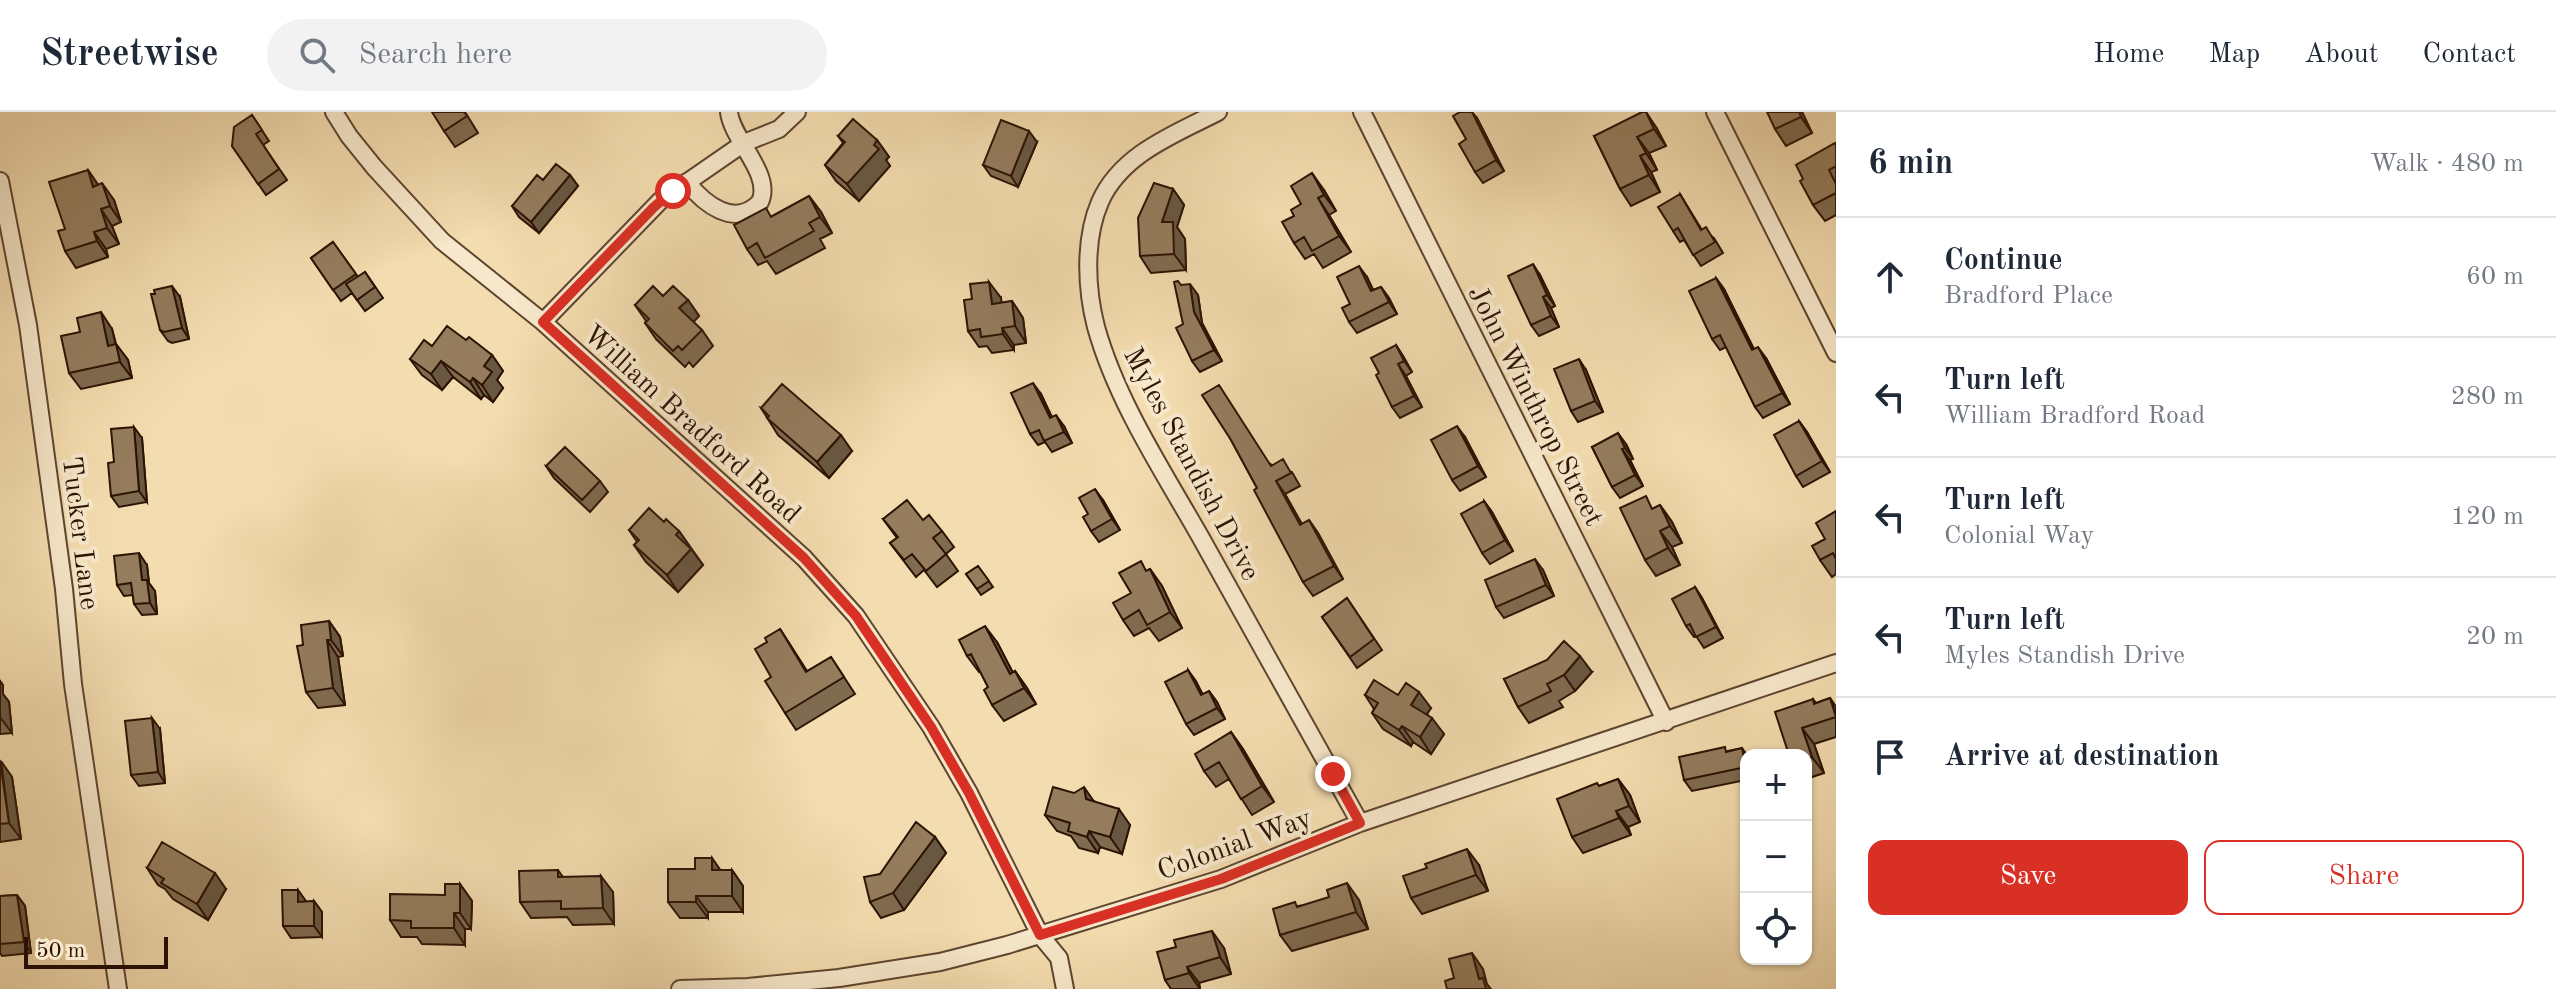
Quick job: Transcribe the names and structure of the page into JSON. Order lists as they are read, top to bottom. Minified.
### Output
{"streets":{"street":["John Winthrop Street","William Bradford Road","Myles Standish Drive","Tucker Lane","Colonial Way"]},"crossings":[["John Winthrop Street","Colonial Way"],["William Bradford Road","Colonial Way"],["Myles Standish Drive","Colonial Way"]],"scale_bar":"50 m","page":{"header":"Streetwise","search":"Search here","nav":["Home","Map","About","Contact"],"heading":["6 min","Walk · 480 m"],"list":[["Continue","Bradford Place","60 m"],["Turn left","William Bradford Road","280 m"],["Turn left","Colonial Way","120 m"],["Turn left","Myles Standish Drive","20 m"],"Arrive at destination"],"map_buttons":["+","−"],"buttons":["Save","Share"],"scale":"50 m"}}
